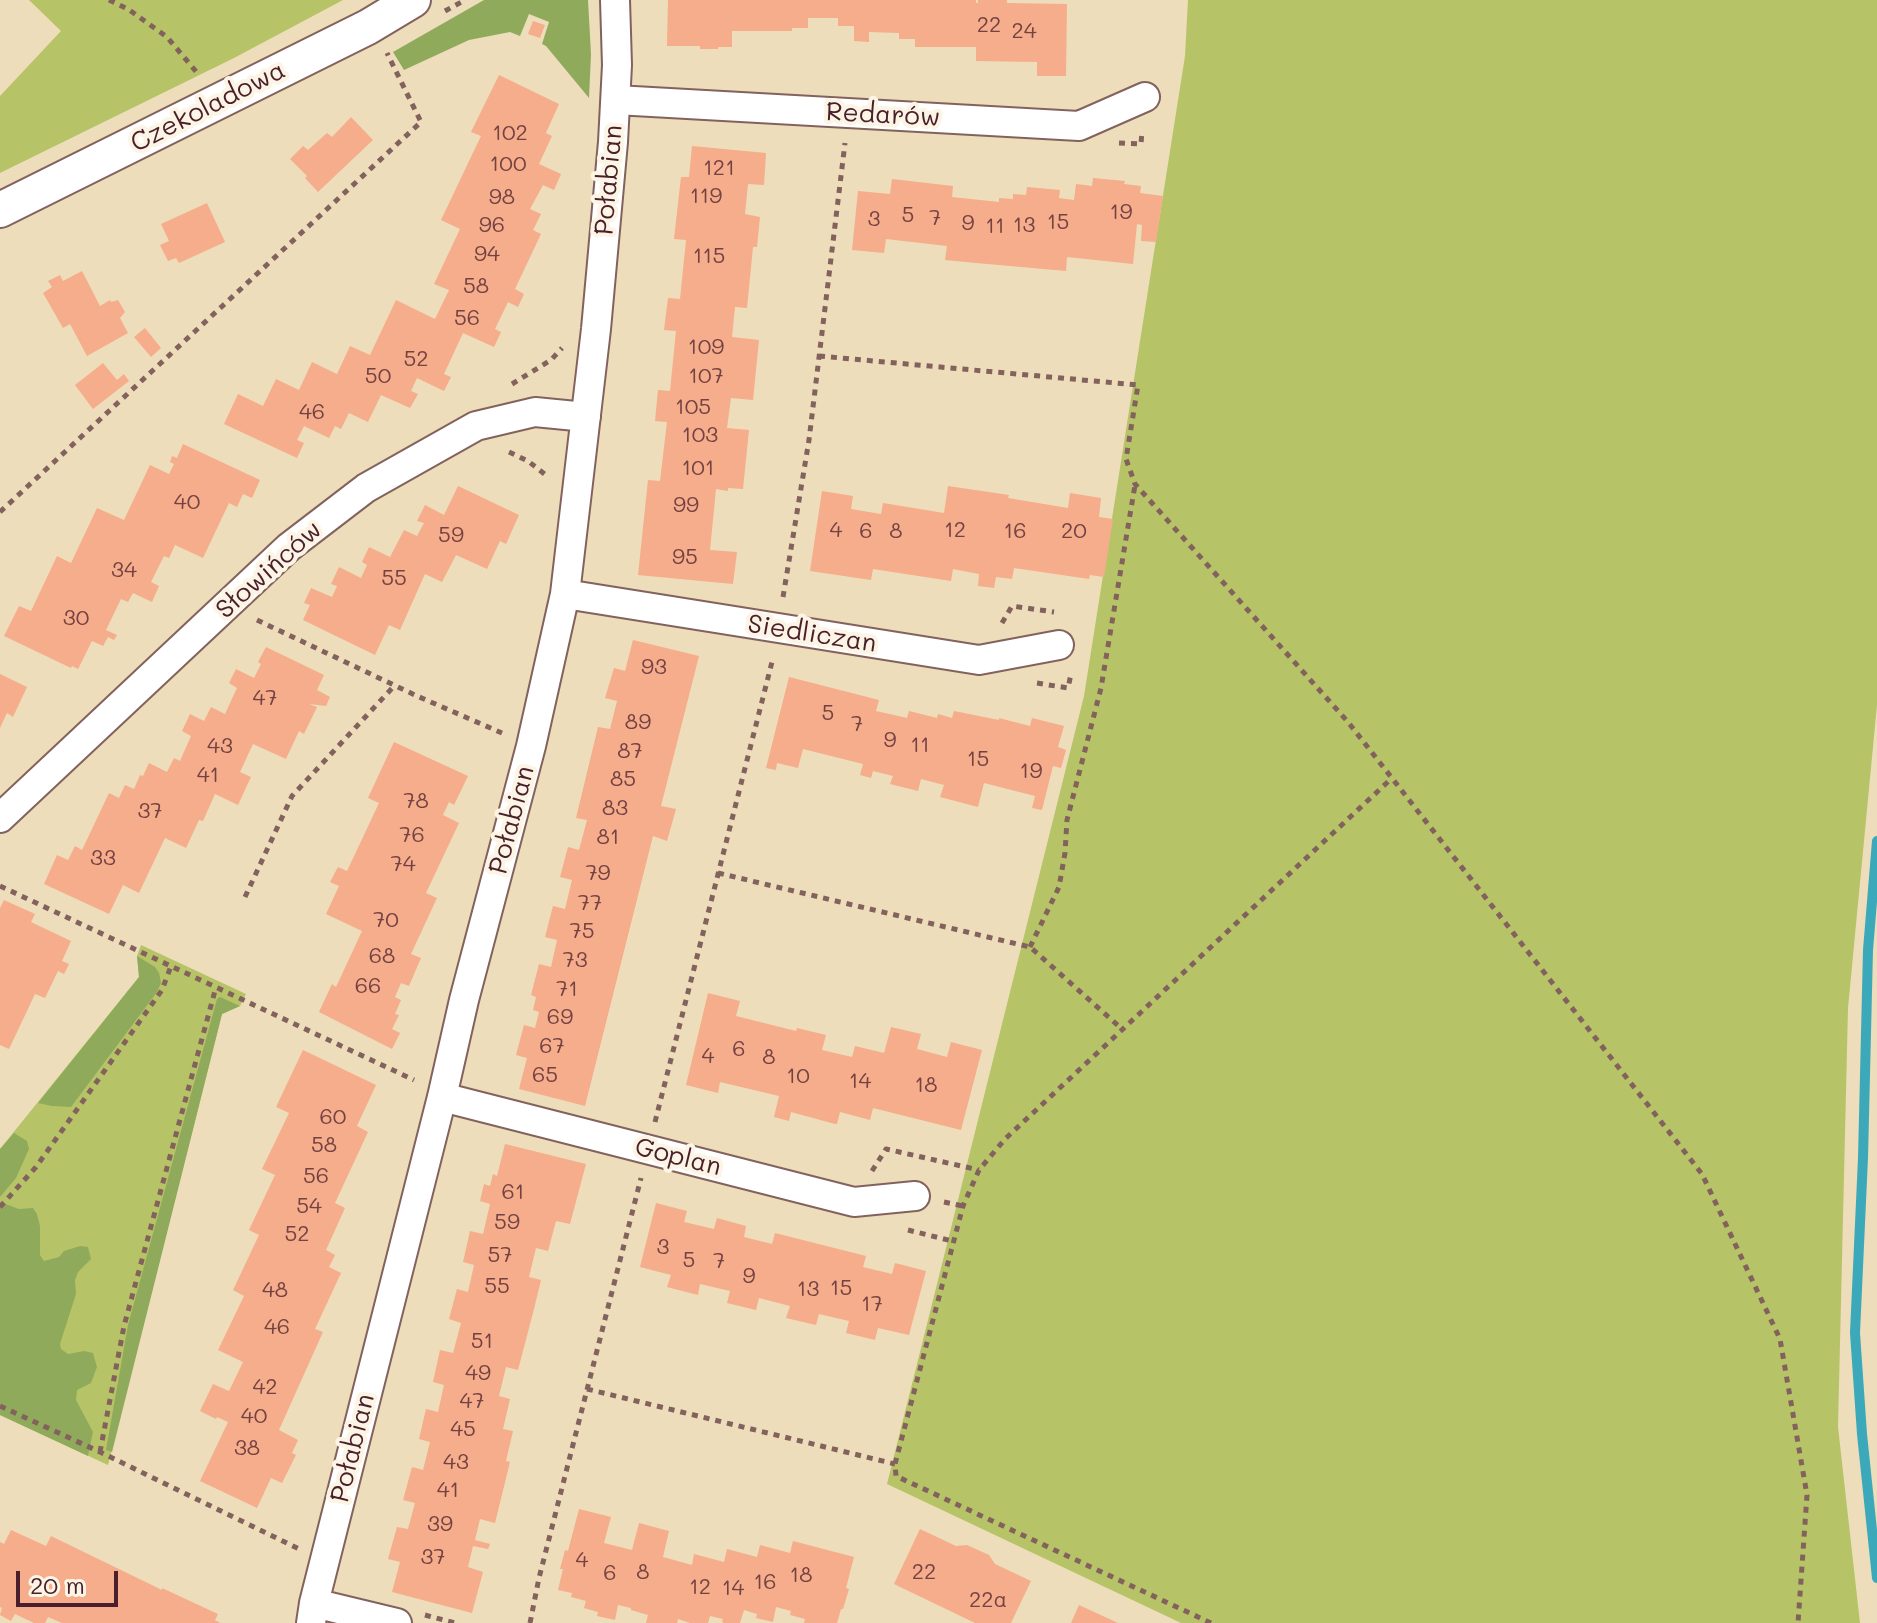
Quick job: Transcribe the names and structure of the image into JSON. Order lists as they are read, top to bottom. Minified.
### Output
{"streets":{"street":["Czekoladowa","Redarów","Połabian","Słowińców","Siedliczan","Goplan"]},"crossings":[["Redarów","Połabian"],["Połabian","Słowińców"],["Połabian","Siedliczan"],["Połabian","Goplan"]],"house_numbers":["22","24","102","100","121","119","98","19","5","7","3","15","9","96","13","11","94","115","58","56","109","52","50","107","105","46","103","101","40","99","4","12","6","8","16","20","59","95","34","55","30","93","47","5","89","7","9","11","43","87","15","19","41","85","78","83","37","76","81","33","74","79","77","70","75","68","73","66","71","69","67","6","4","8","65","10","14","18","60","58","56","61","54","59","52","3","57","5","7","9","55","15","13","48","17","46","51","49","42","47","40","45","38","43","41","39","37","4","8","22","6","18","16","12","14","22a"],"scale_bar":"20 m"}
